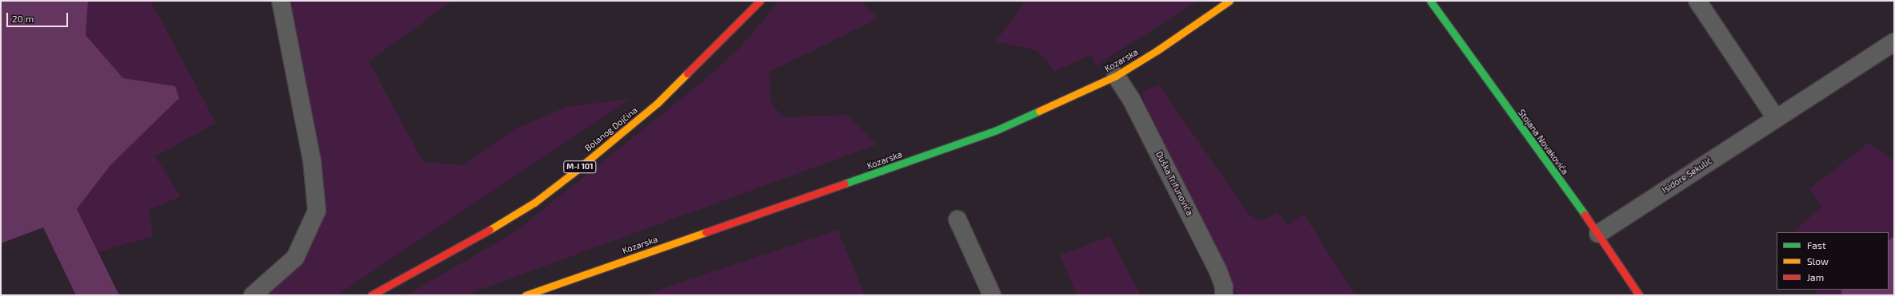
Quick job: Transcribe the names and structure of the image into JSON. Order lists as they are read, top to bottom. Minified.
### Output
{"streets":{"main road":["Kozarska","Bolanog Dojčina","Stojana Novakovića","M-I 101"],"street":["Isidore Sekulić","Duška Trifunovića"]},"crossings":[["Kozarska","Duška Trifunovića"],["Stojana Novakovića","Isidore Sekulić"]],"legend":["Fast","Slow","Jam"],"scale_bar":"20 m"}
